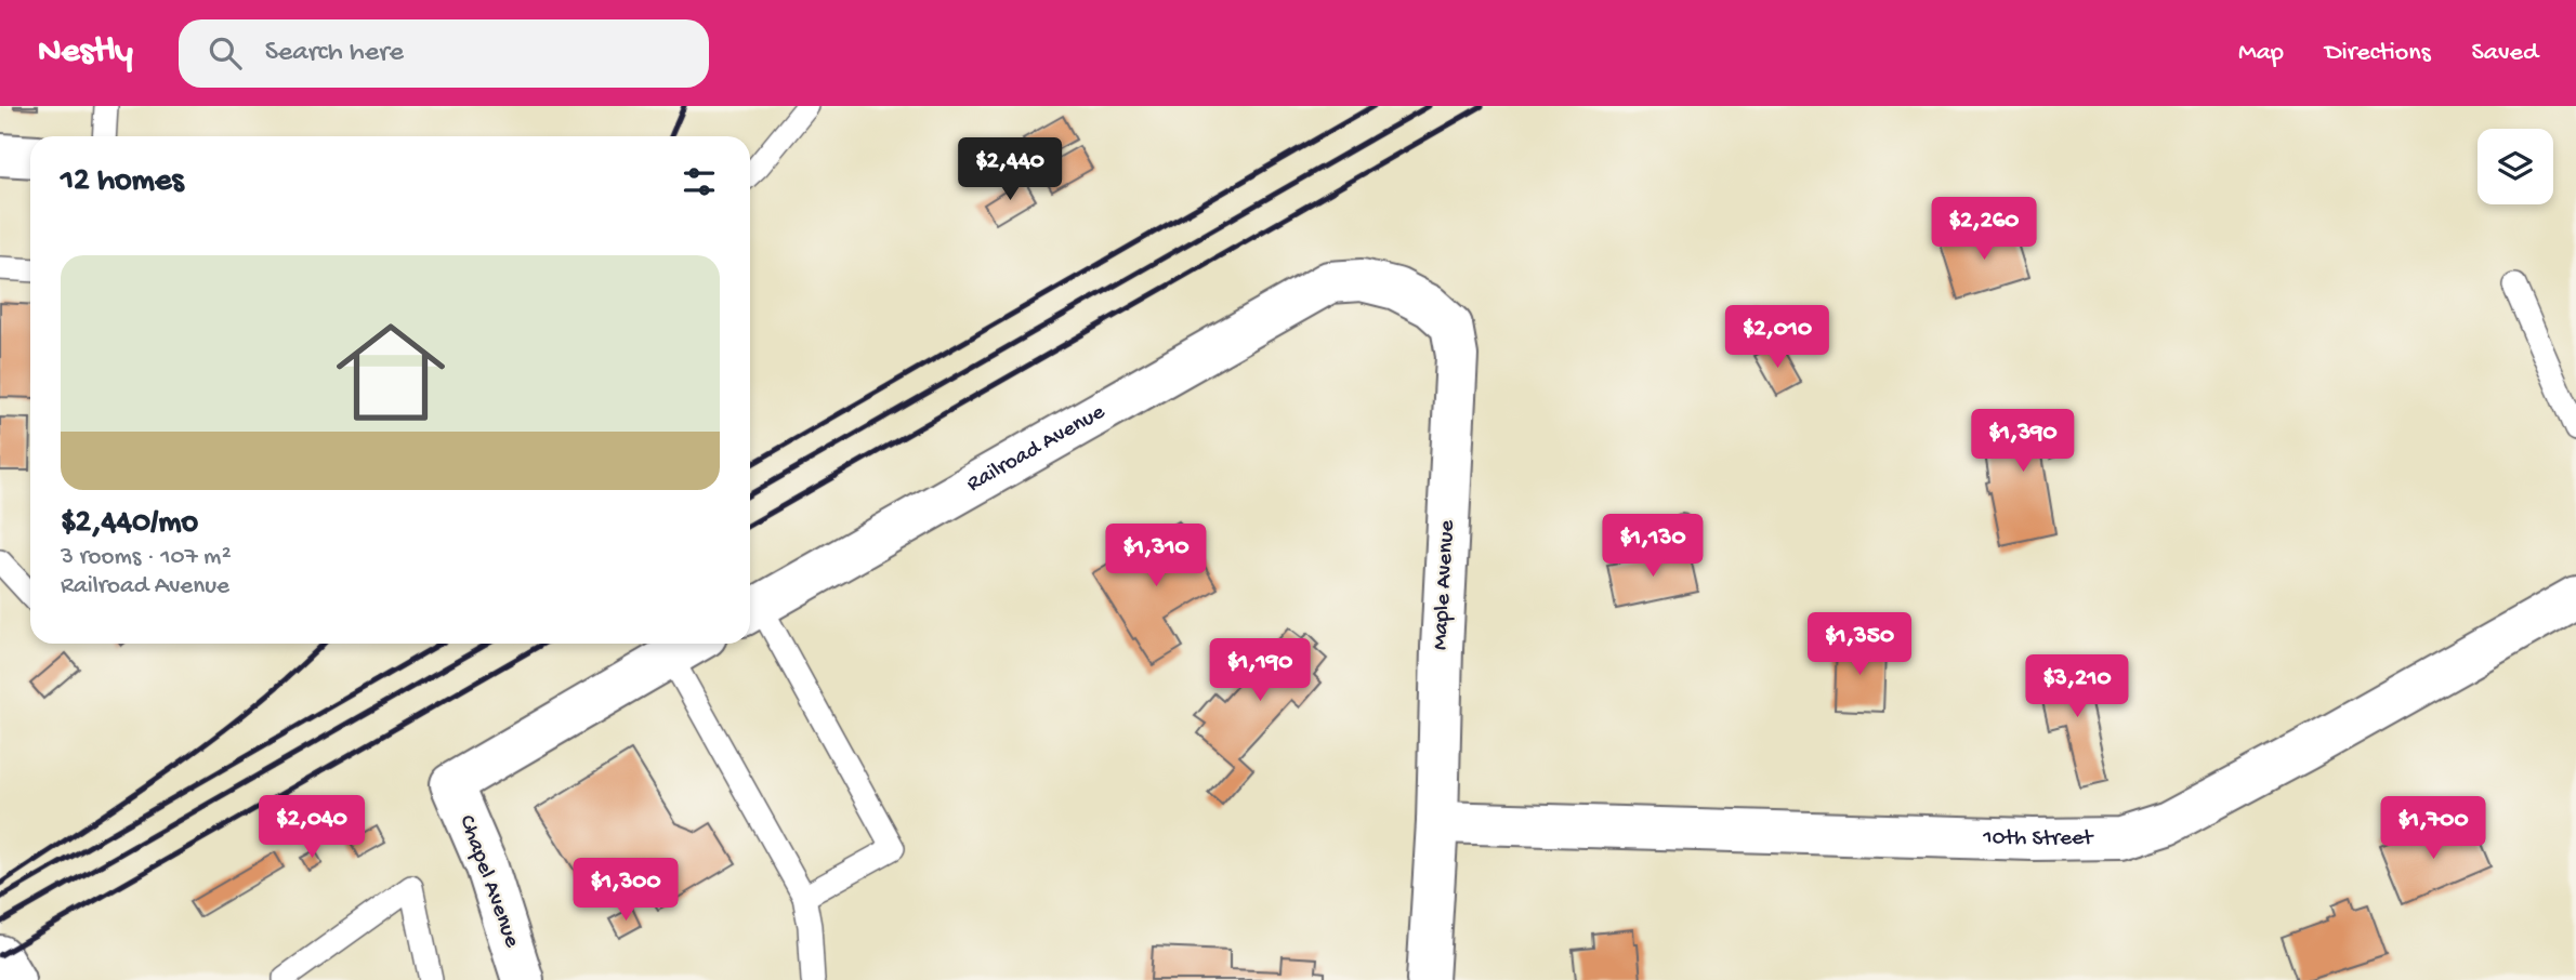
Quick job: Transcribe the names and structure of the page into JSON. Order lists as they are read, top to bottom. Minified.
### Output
{"streets":{"street":["Railroad Avenue","Maple Avenue","10th Street","Chapel Avenue"]},"crossings":[["Railroad Avenue","Maple Avenue"],["Maple Avenue","10th Street"]],"page":{"header":"Nestly","search":"Search here","nav":["Map","Directions","Saved"],"heading":"12 homes","price":["$2,440","$2,260","$2,010","$1,390","$1,130","$1,310","$1,350","$1,190","$3,210","$2,040","$1,700","$1,300"],"list":[{"name":"$2,440/mo","note":"3 rooms · 107 m² · Railroad Avenue"}]}}
